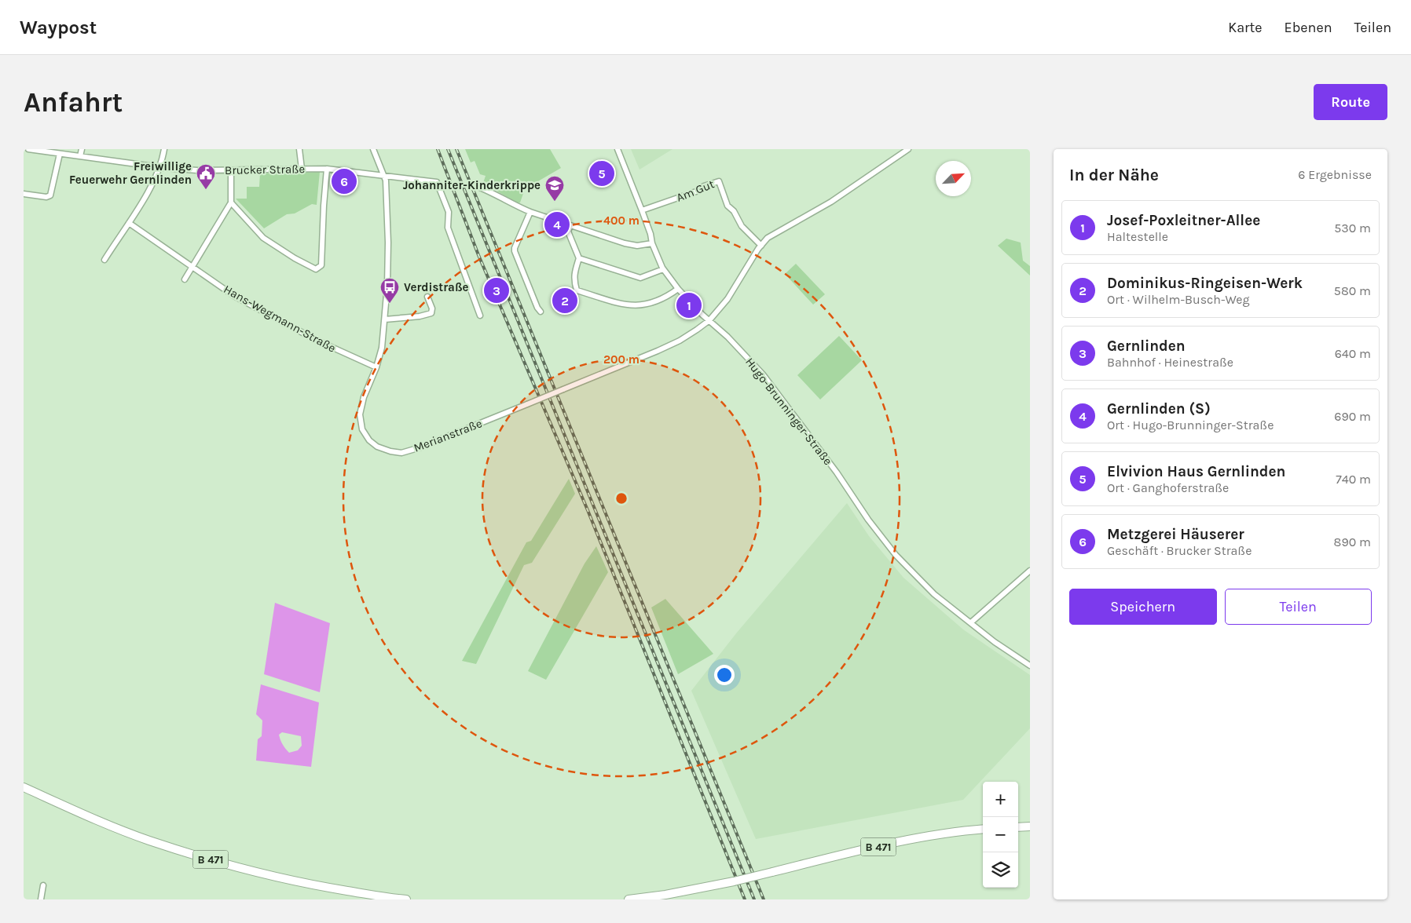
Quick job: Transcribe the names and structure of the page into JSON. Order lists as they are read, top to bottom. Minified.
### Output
{"streets":{"highway":["B 471"],"street":["Brucker Straße","Am Gut","Hans-Wegmann-Straße","Hugo-Brunninger-Straße","Merianstraße"]},"crossings":[["Brucker Straße","Merianstraße"],["Am Gut","Hugo-Brunninger-Straße"],["Am Gut","Merianstraße"],["Hans-Wegmann-Straße","Merianstraße"],["Hugo-Brunninger-Straße","Merianstraße"]],"places":{"public building":["Freiwillige Feuerwehr Gernlinden"],"school or university":["Johanniter-Kinderkrippe"],"bus stop":["Verdistraße"]},"north":"top right","page":{"header":"Waypost","nav":["Karte","Ebenen","Teilen"],"buttons":["Route",["Speichern","Teilen"]],"title":"Anfahrt","heading":["In der Nähe","6 Ergebnisse"],"pins":["5","6","4","3","2","1"],"list":[{"mark":"1","name":"Josef-Poxleitner-Allee","note":"Haltestelle","value":"530 m"},{"mark":"2","name":"Dominikus-Ringeisen-Werk","note":"Ort · Wilhelm-Busch-Weg","value":"580 m"},{"mark":"3","name":"Gernlinden","note":"Bahnhof · Heinestraße","value":"640 m"},{"mark":"4","name":"Gernlinden (S)","note":"Ort · Hugo-Brunninger-Straße","value":"690 m"},{"mark":"5","name":"Elvivion Haus Gernlinden","note":"Ort · Ganghoferstraße","value":"740 m"},{"mark":"6","name":"Metzgerei Häuserer","note":"Geschäft · Brucker Straße","value":"890 m"}],"map_buttons":["+","−"]},"rings":["400 m","200 m"]}
